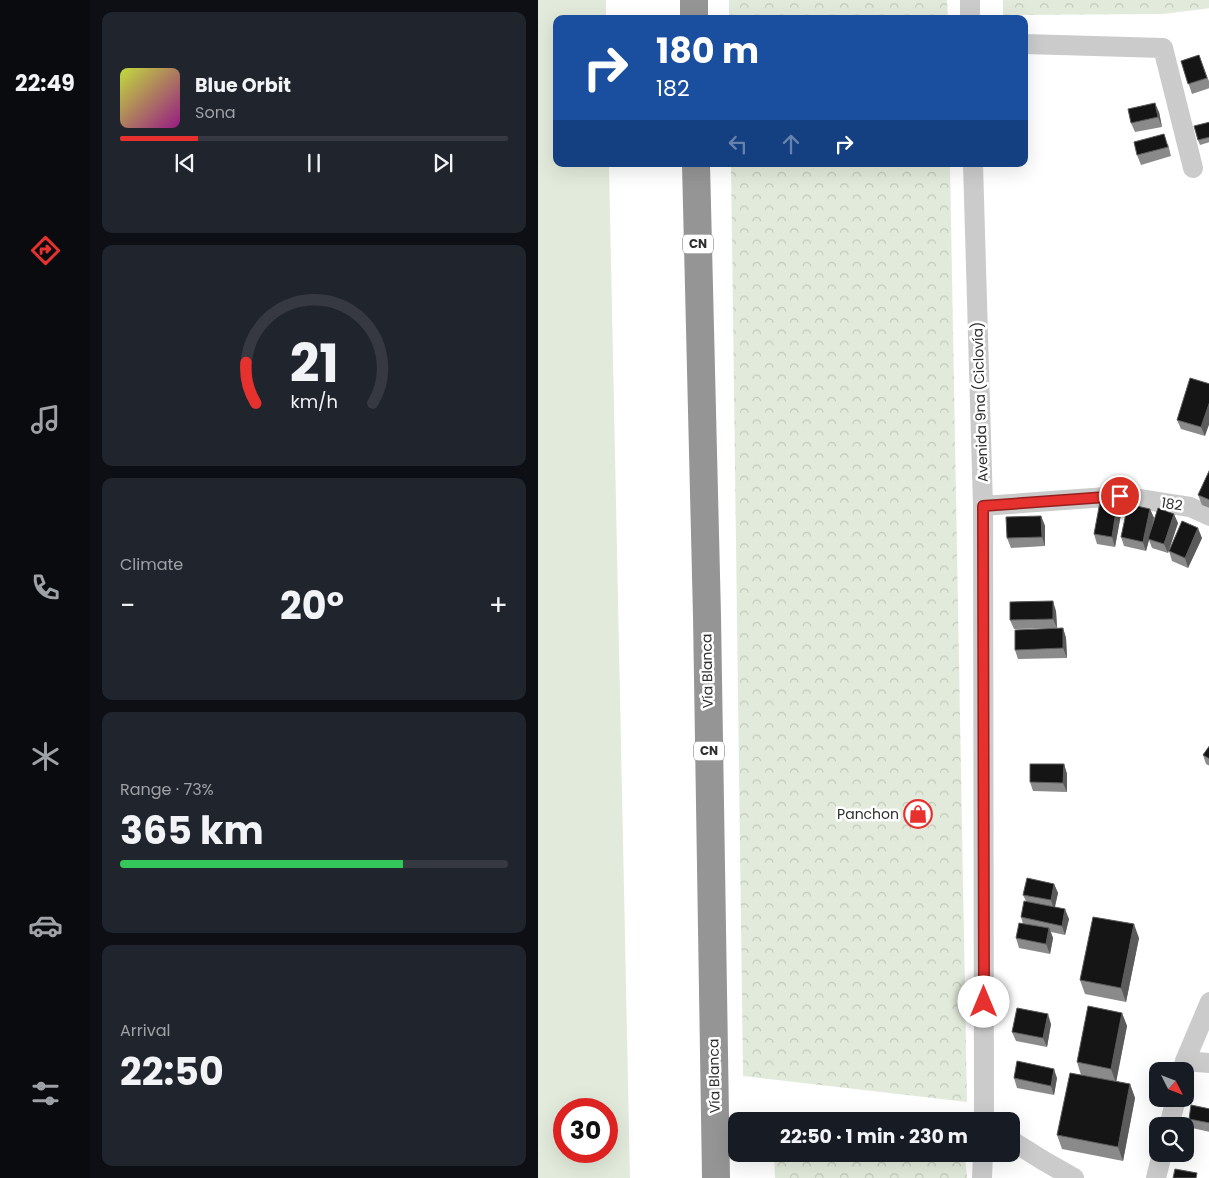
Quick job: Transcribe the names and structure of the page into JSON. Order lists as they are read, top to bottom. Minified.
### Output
{"streets":{"highway":["CN","Vía Blanca"],"street":["Avenida 9na (Ciclovía)","182"]},"crossings":[["Avenida 9na (Ciclovía)","182"]],"places":{"shop":["Panchon"]},"north":"bottom right","page":{"tabs":"22:49","turn":["180 m","182"],"song":["Blue Orbit","Sona"],"tile":["Climate",["Range · 73%","365 km"],["Arrival","22:50"]],"heat":["−","20°","+"],"limit":"30","trip":"22:50 · 1 min · 230 m","gauge":["21","km/h"]}}
